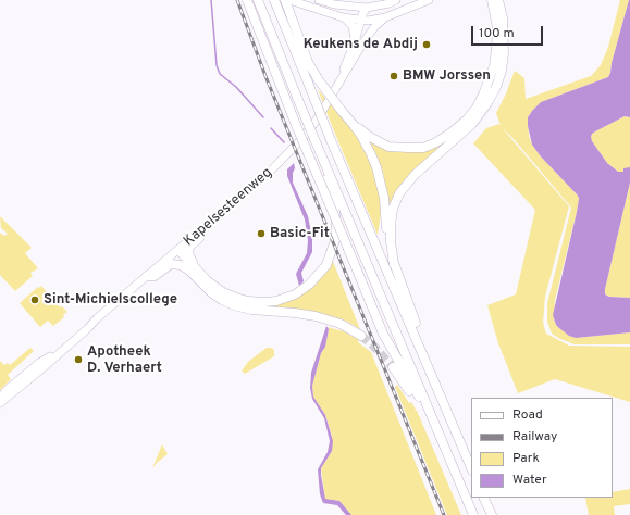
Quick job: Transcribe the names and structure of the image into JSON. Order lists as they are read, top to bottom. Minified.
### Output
{"streets":{"main road":["Kapelsesteenweg"]},"places":["Keukens de Abdij","BMW Jorssen","Basic-Fit","Sint-Michielscollege","Apotheek D. Verhaert"],"legend":["Road","Railway","Park","Water"],"scale_bar":"100 m"}
